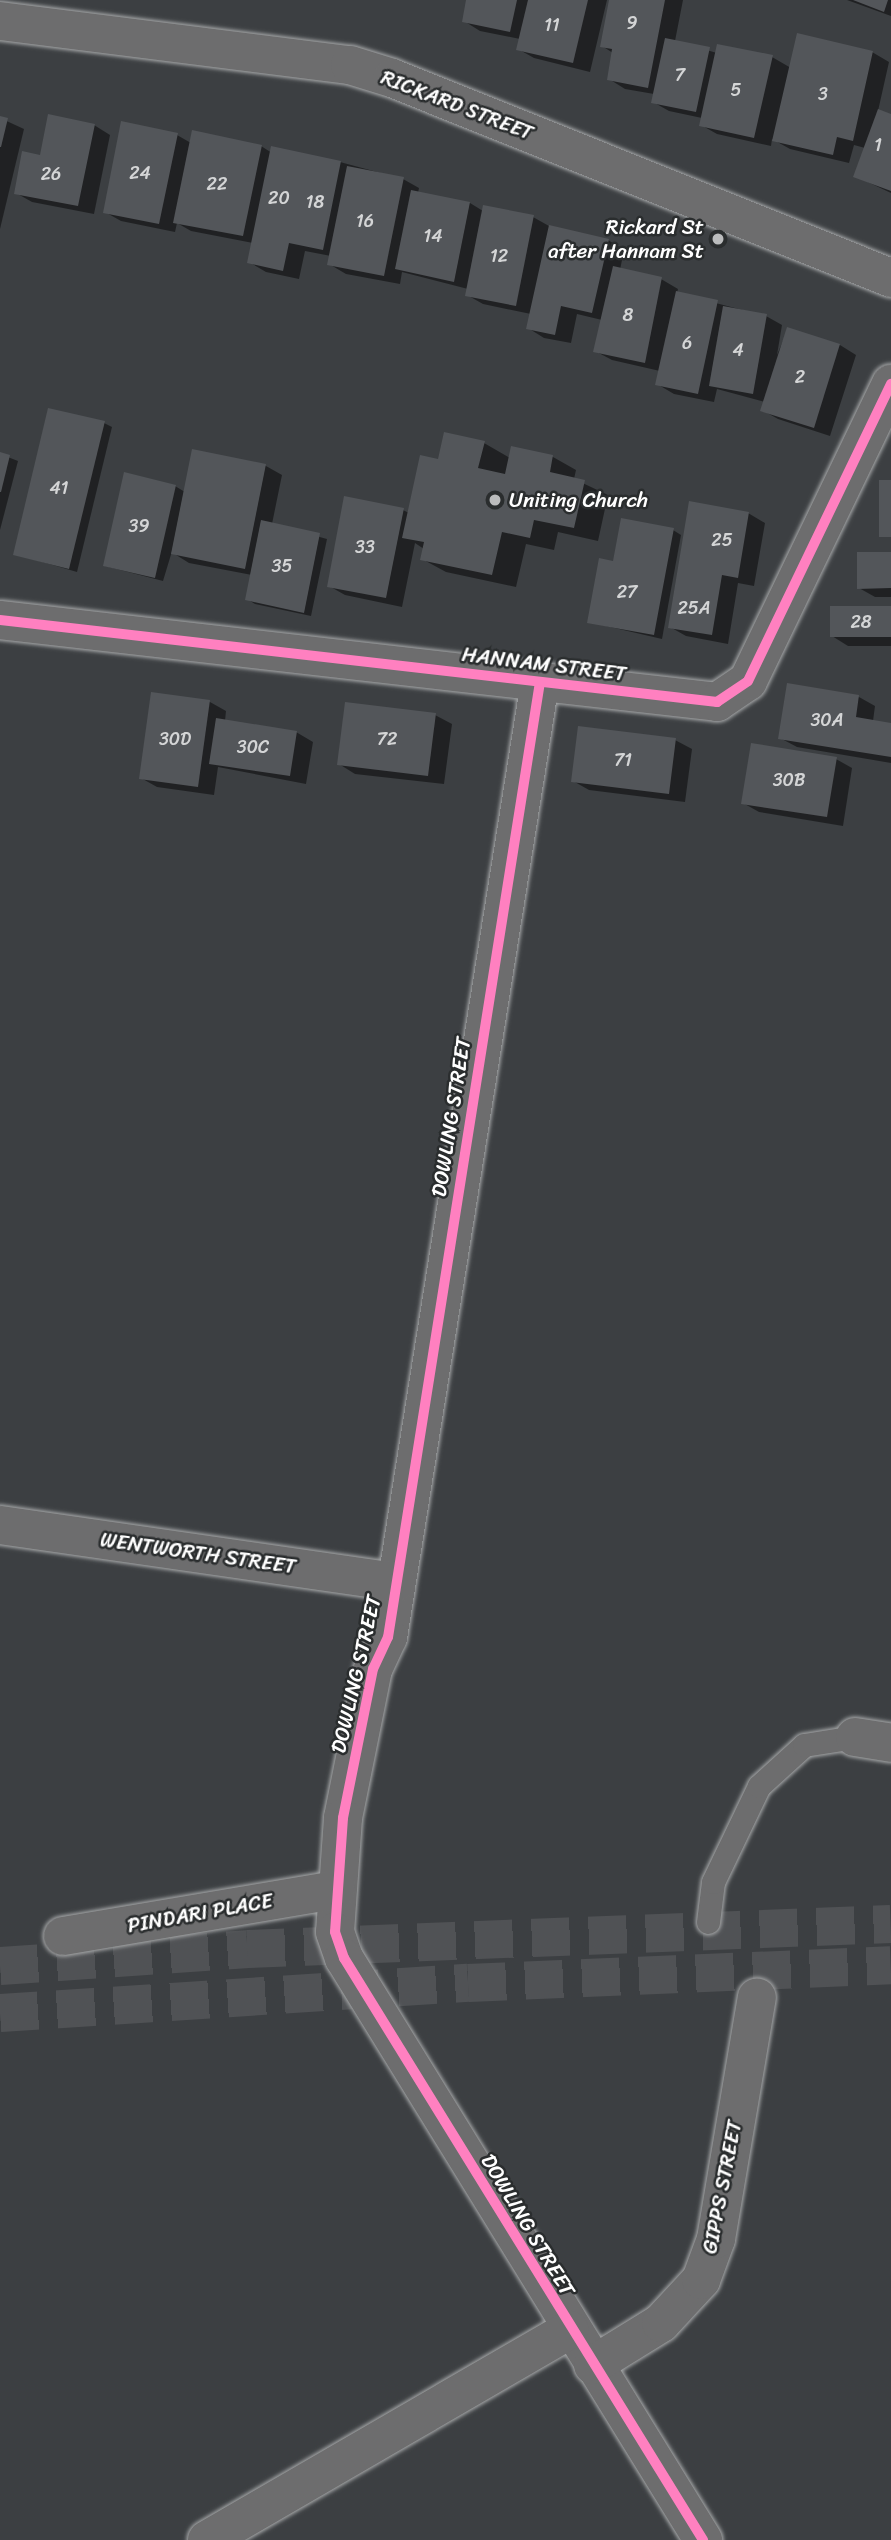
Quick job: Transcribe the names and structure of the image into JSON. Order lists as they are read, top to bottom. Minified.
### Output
{"streets":{"street":["RICKARD STREET","HANNAM STREET","DOWLING STREET","WENTWORTH STREET","PINDARI PLACE","GIPPS STREET"]},"crossings":[["HANNAM STREET","DOWLING STREET"],["DOWLING STREET","WENTWORTH STREET"],["DOWLING STREET","PINDARI PLACE"],["DOWLING STREET","GIPPS STREET"]],"places":["Rickard St after Hannam St","Uniting Church"],"house_numbers":["9","11","7","5","3","1","24","26","22","20","18","16","14","12","8","6","4","2","41","39","25","33","35","27","25A","28","30A","30D","72","30C","71","30B"]}
